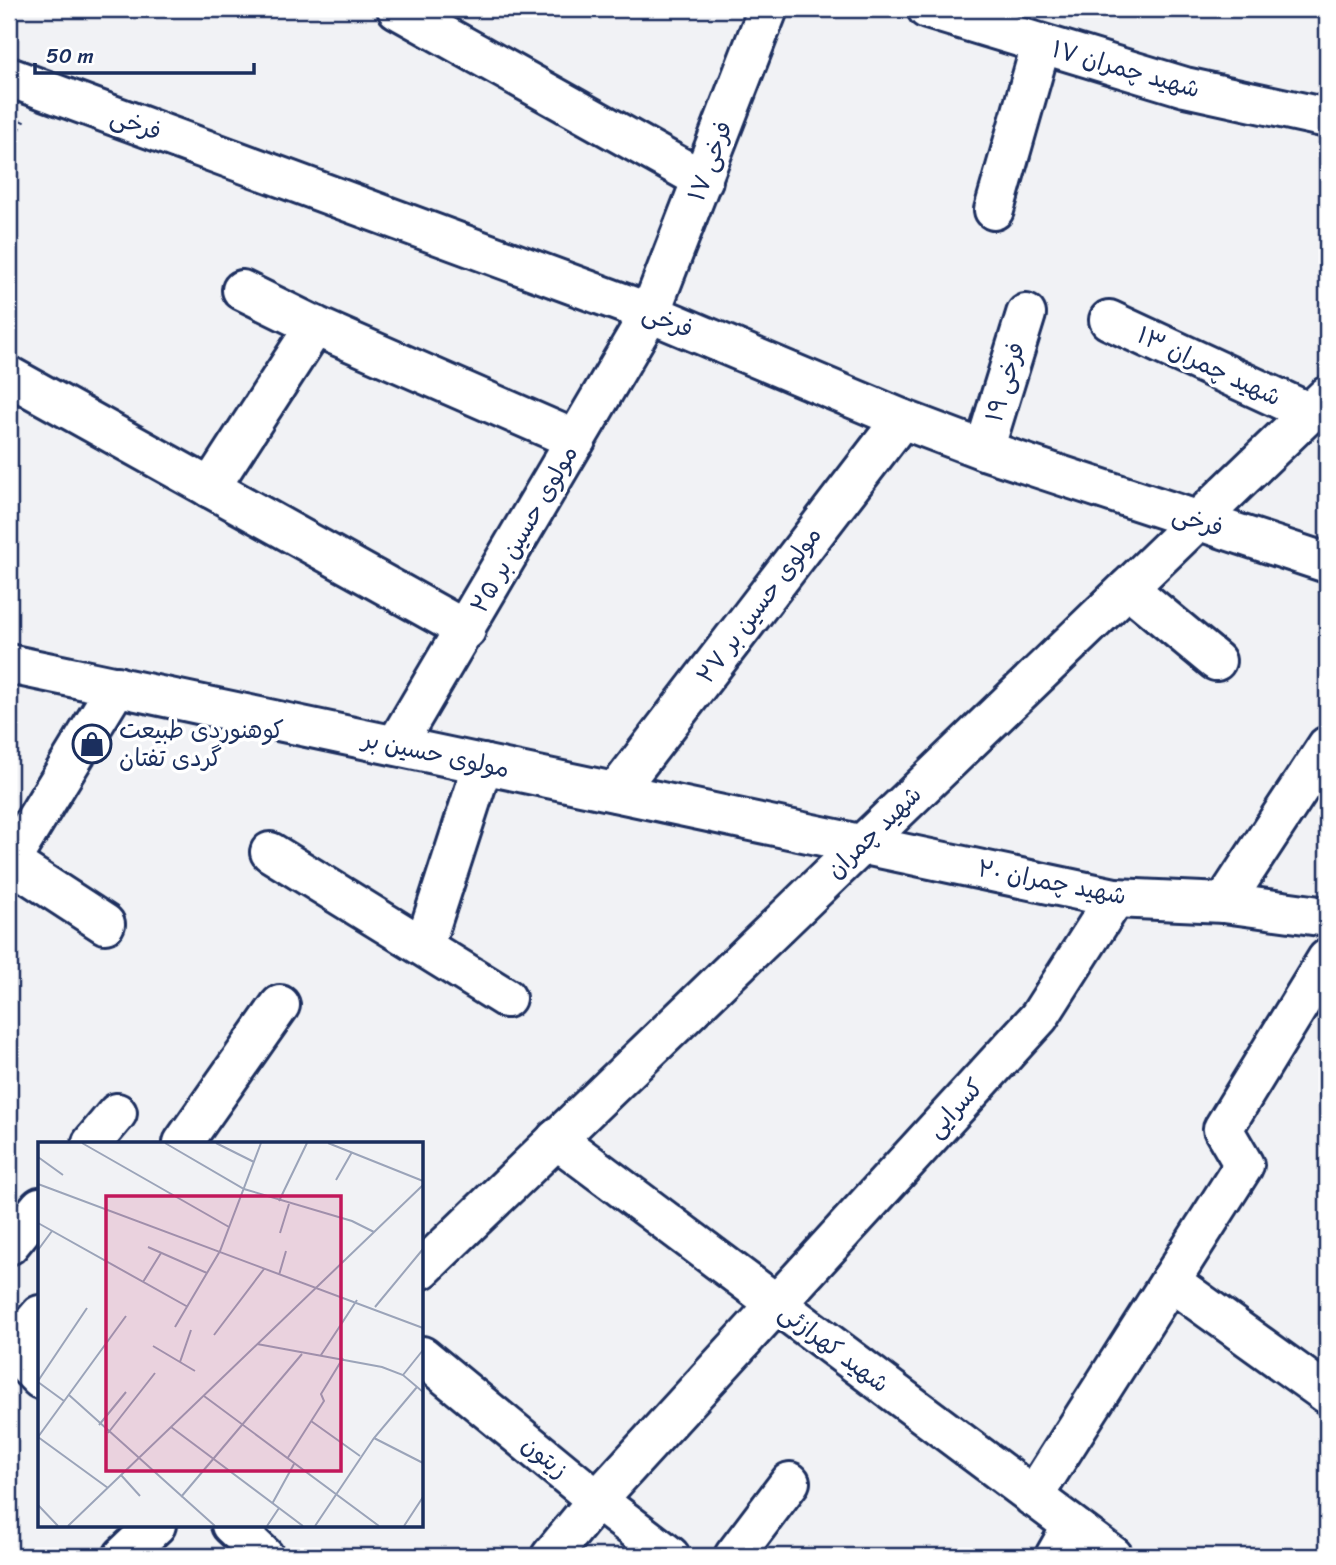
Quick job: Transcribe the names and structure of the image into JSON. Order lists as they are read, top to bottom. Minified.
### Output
{"streets":{"street":["شهید چمران ۱۷","فرخی","فرخی ۱۷","شهید چمران ۱۳","فرخی ۱۹","مولوی حسین بر ۲۵","مولوی حسین بر ۲۷","مولوی حسین بر","شهید چمران","شهید چمران ۲۰","کسرایی","شهید کهرازئی","زیتون"]},"crossings":[["فرخی","فرخی ۱۷"],["فرخی","فرخی ۱۹"],["فرخی","مولوی حسین بر ۲۵"],["فرخی","مولوی حسین بر ۲۷"],["فرخی","شهید چمران"],["فرخی ۱۷","مولوی حسین بر ۲۵"],["شهید چمران ۱۳","شهید چمران"],["مولوی حسین بر ۲۵","مولوی حسین بر"],["مولوی حسین بر ۲۷","مولوی حسین بر"],["مولوی حسین بر","شهید چمران"],["مولوی حسین بر","شهید چمران ۲۰"],["شهید چمران","شهید چمران ۲۰"],["شهید چمران","شهید کهرازئی"],["شهید چمران ۲۰","کسرایی"],["کسرایی","شهید کهرازئی"],["کسرایی","زیتون"]],"places":{"shop":["کوهنوردی طبیعت گردی تفتان"]},"scale_bar":"50 m"}
